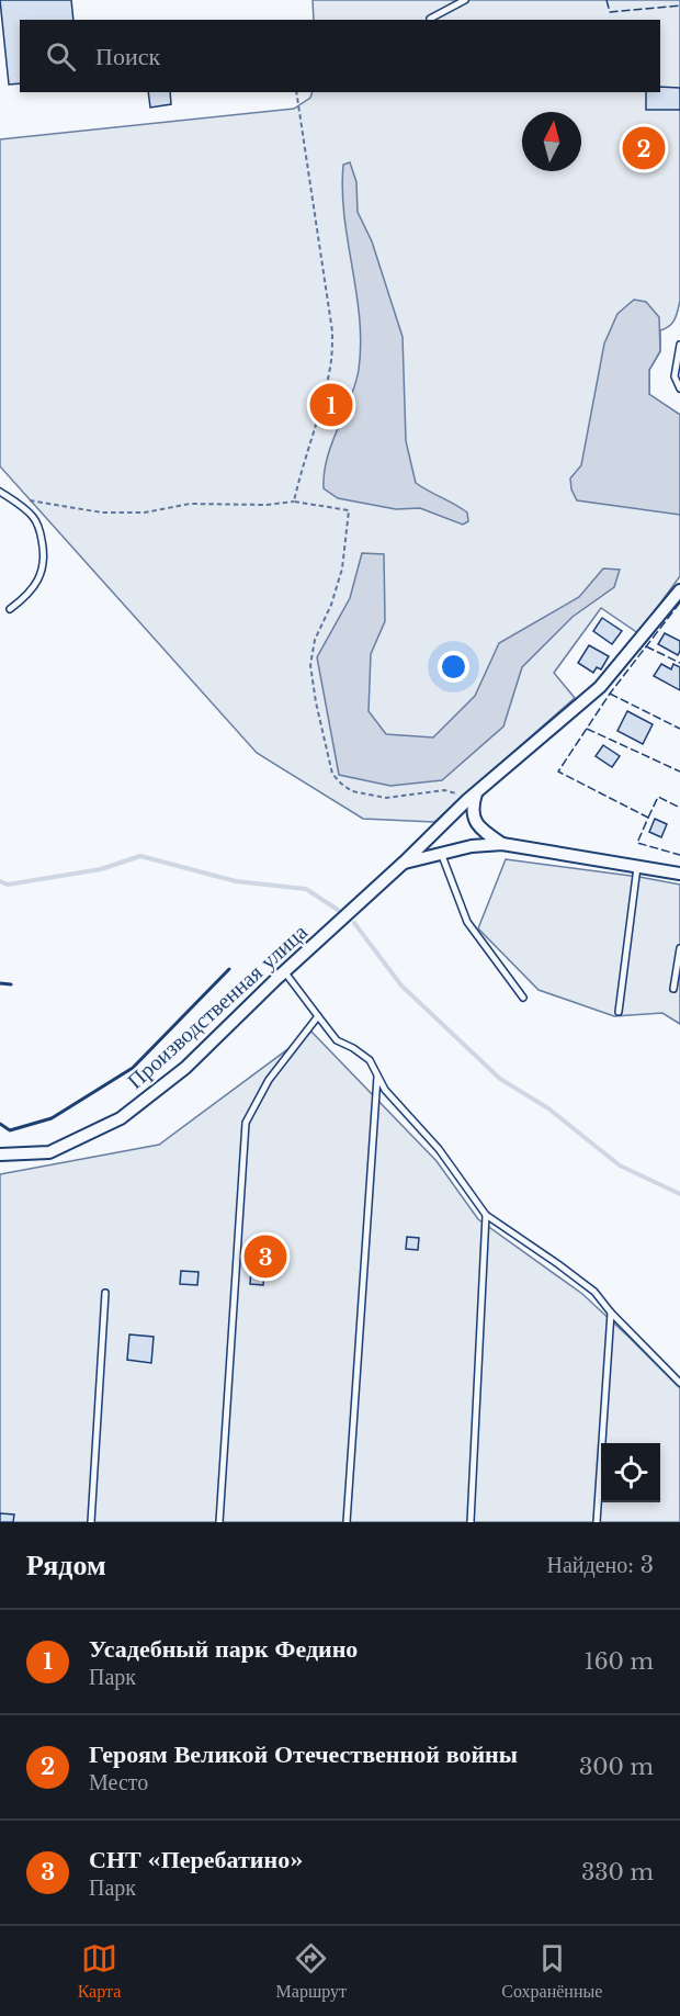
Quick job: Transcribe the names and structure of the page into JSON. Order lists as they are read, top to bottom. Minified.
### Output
{"streets":{"street":["Производственная улица"]},"north":"top","page":{"search":"Поиск","pins":["2","1","3"],"heading":["Рядом","Найдено: 3"],"list":[{"mark":"1","name":"Усадебный парк Федино","note":"Парк","value":"160 m"},{"mark":"2","name":"Героям Великой Отечественной войны","note":"Место","value":"300 m"},{"mark":"3","name":"СНТ «Перебатино»","note":"Парк","value":"330 m"}],"nav":["Карта","Маршрут","Сохранённые"]}}
